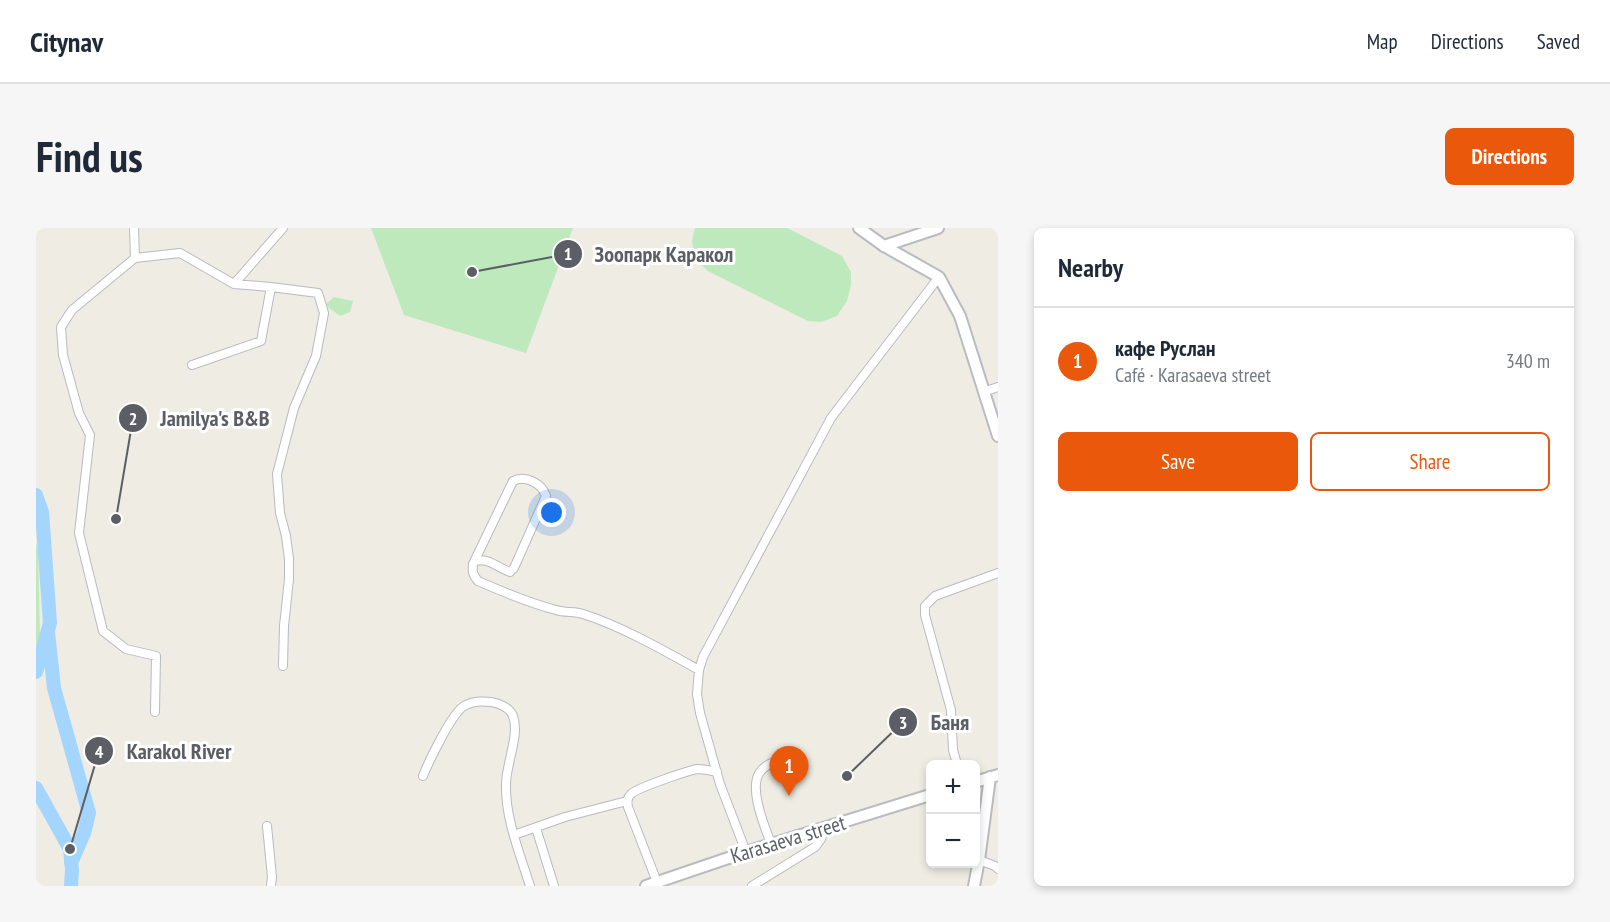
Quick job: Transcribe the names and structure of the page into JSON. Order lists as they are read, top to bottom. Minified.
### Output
{"streets":{"street":["Karasaeva street"]},"places":["Зоопарк Каракол","Jamilya's B&B","Баня","Karakol River"],"page":{"header":"Citynav","nav":["Map","Directions","Saved"],"buttons":["Directions",["Save","Share"]],"title":"Find us","heading":"Nearby","list":[{"mark":"1","name":"кафе Руслан","note":"Café · Karasaeva street","value":"340 m"}],"pins":"1","map_buttons":["+","−"]}}
